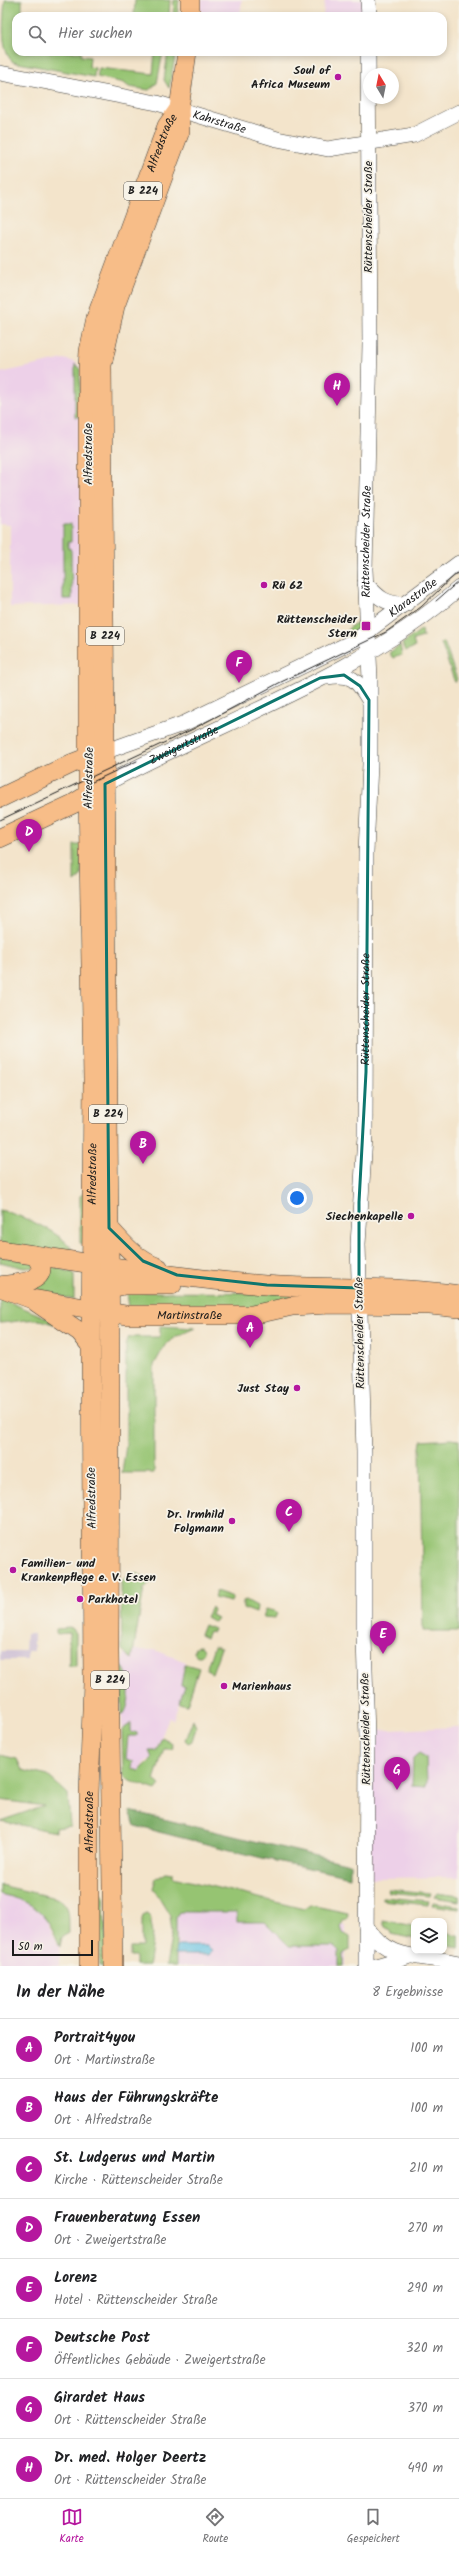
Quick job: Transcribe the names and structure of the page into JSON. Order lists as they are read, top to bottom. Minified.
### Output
{"streets":{"main road":["Alfredstraße","B 224","Zweigertstraße","Martinstraße"],"street":["Kahrstraße","Rüttenscheider Straße","Klarastraße"]},"crossings":[["Kahrstraße","Alfredstraße"],["Kahrstraße","B 224"],["Kahrstraße","Rüttenscheider Straße"],["Alfredstraße","B 224"],["Alfredstraße","Zweigertstraße"],["Alfredstraße","Martinstraße"],["Rüttenscheider Straße","Klarastraße"],["Rüttenscheider Straße","Zweigertstraße"],["Rüttenscheider Straße","Martinstraße"],["Klarastraße","Zweigertstraße"]],"places":{"other":["Soul of Africa Museum","Rü 62","Siechenkapelle","Just Stay","Dr. Irmhild Folgmann","Familien- und Krankenpflege e. V. Essen","Parkhotel","Marienhaus"],"transit":["Rüttenscheider Stern"]},"scale_bar":"50 m","north":"top","page":{"search":"Hier suchen","pins":["H","F","D","B","A","C","E","G"],"scale":"50 m","heading":["In der Nähe","8 Ergebnisse"],"list":[{"mark":"A","name":"Portrait4you","note":"Ort · Martinstraße","value":"100 m"},{"mark":"B","name":"Haus der Führungskräfte","note":"Ort · Alfredstraße","value":"100 m"},{"mark":"C","name":"St. Ludgerus und Martin","note":"Kirche · Rüttenscheider Straße","value":"210 m"},{"mark":"D","name":"Frauenberatung Essen","note":"Ort · Zweigertstraße","value":"270 m"},{"mark":"E","name":"Lorenz","note":"Hotel · Rüttenscheider Straße","value":"290 m"},{"mark":"F","name":"Deutsche Post","note":"Öffentliches Gebäude · Zweigertstraße","value":"320 m"},{"mark":"G","name":"Girardet Haus","note":"Ort · Rüttenscheider Straße","value":"370 m"},{"mark":"H","name":"Dr. med. Holger Deertz","note":"Ort · Rüttenscheider Straße","value":"490 m"}],"nav":["Karte","Route","Gespeichert"]}}
